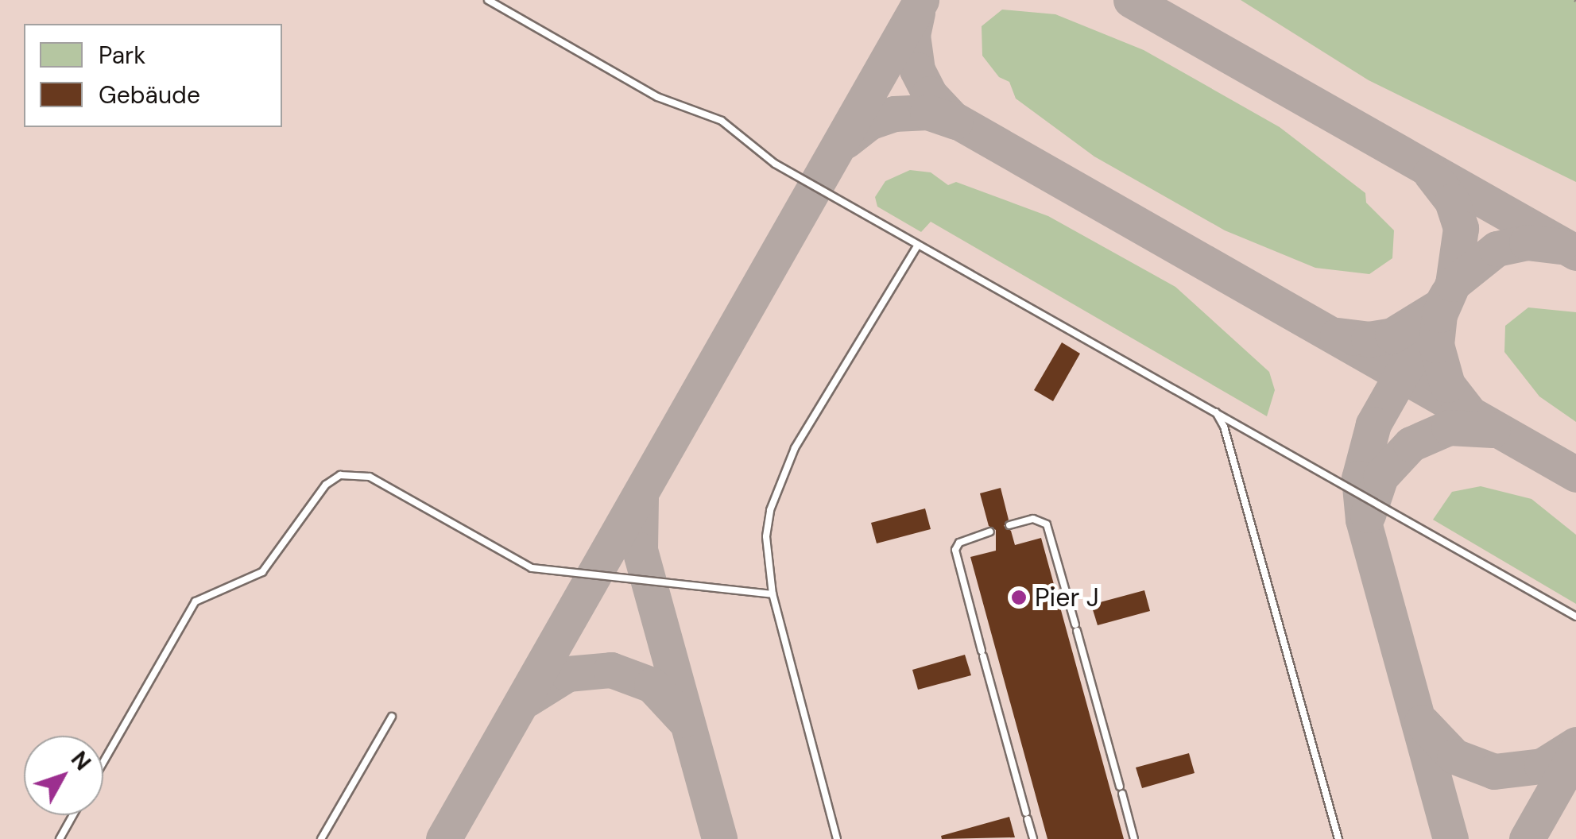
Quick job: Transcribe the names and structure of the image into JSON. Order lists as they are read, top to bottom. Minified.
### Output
{"places":["Pier J"],"legend":["Park","Gebäude"],"north":"top right"}
